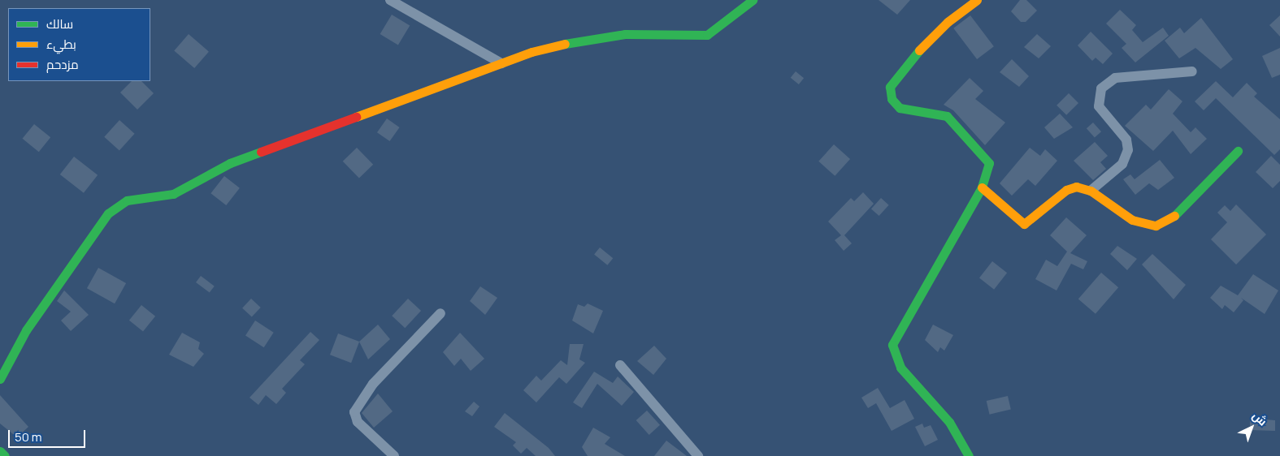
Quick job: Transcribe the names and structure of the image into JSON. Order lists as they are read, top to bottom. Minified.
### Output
{"legend":["سالك","بطيء","مزدحم"],"scale_bar":"50 m","north":"top right"}
